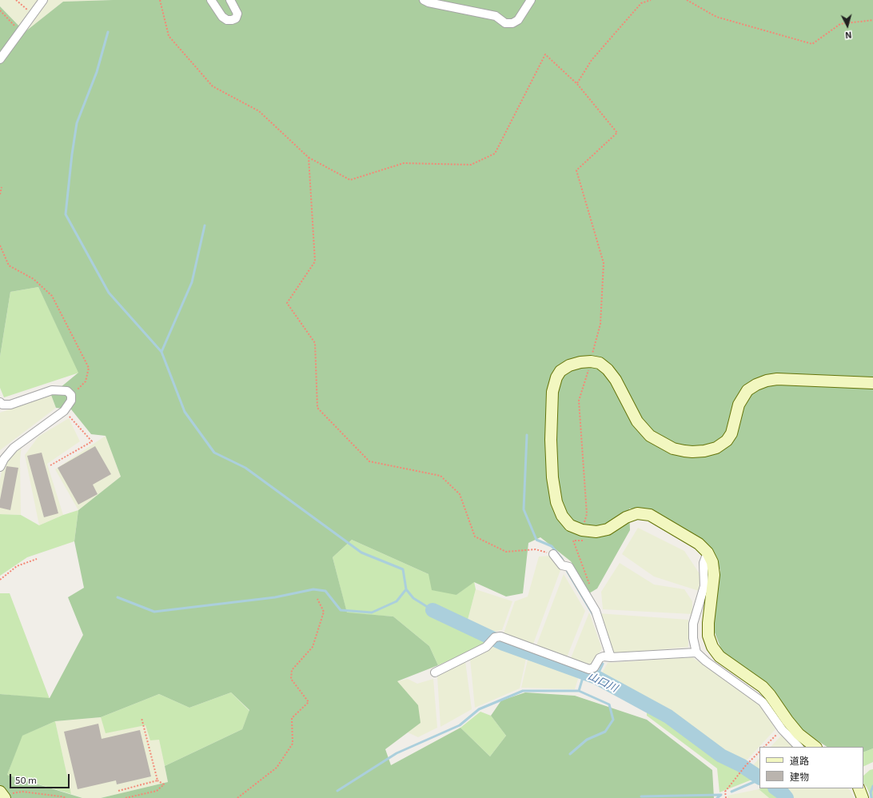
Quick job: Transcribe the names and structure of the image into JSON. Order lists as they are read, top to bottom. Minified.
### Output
{"water":["山口川"],"legend":["道路","建物"],"scale_bar":"50 m","north":"bottom"}
